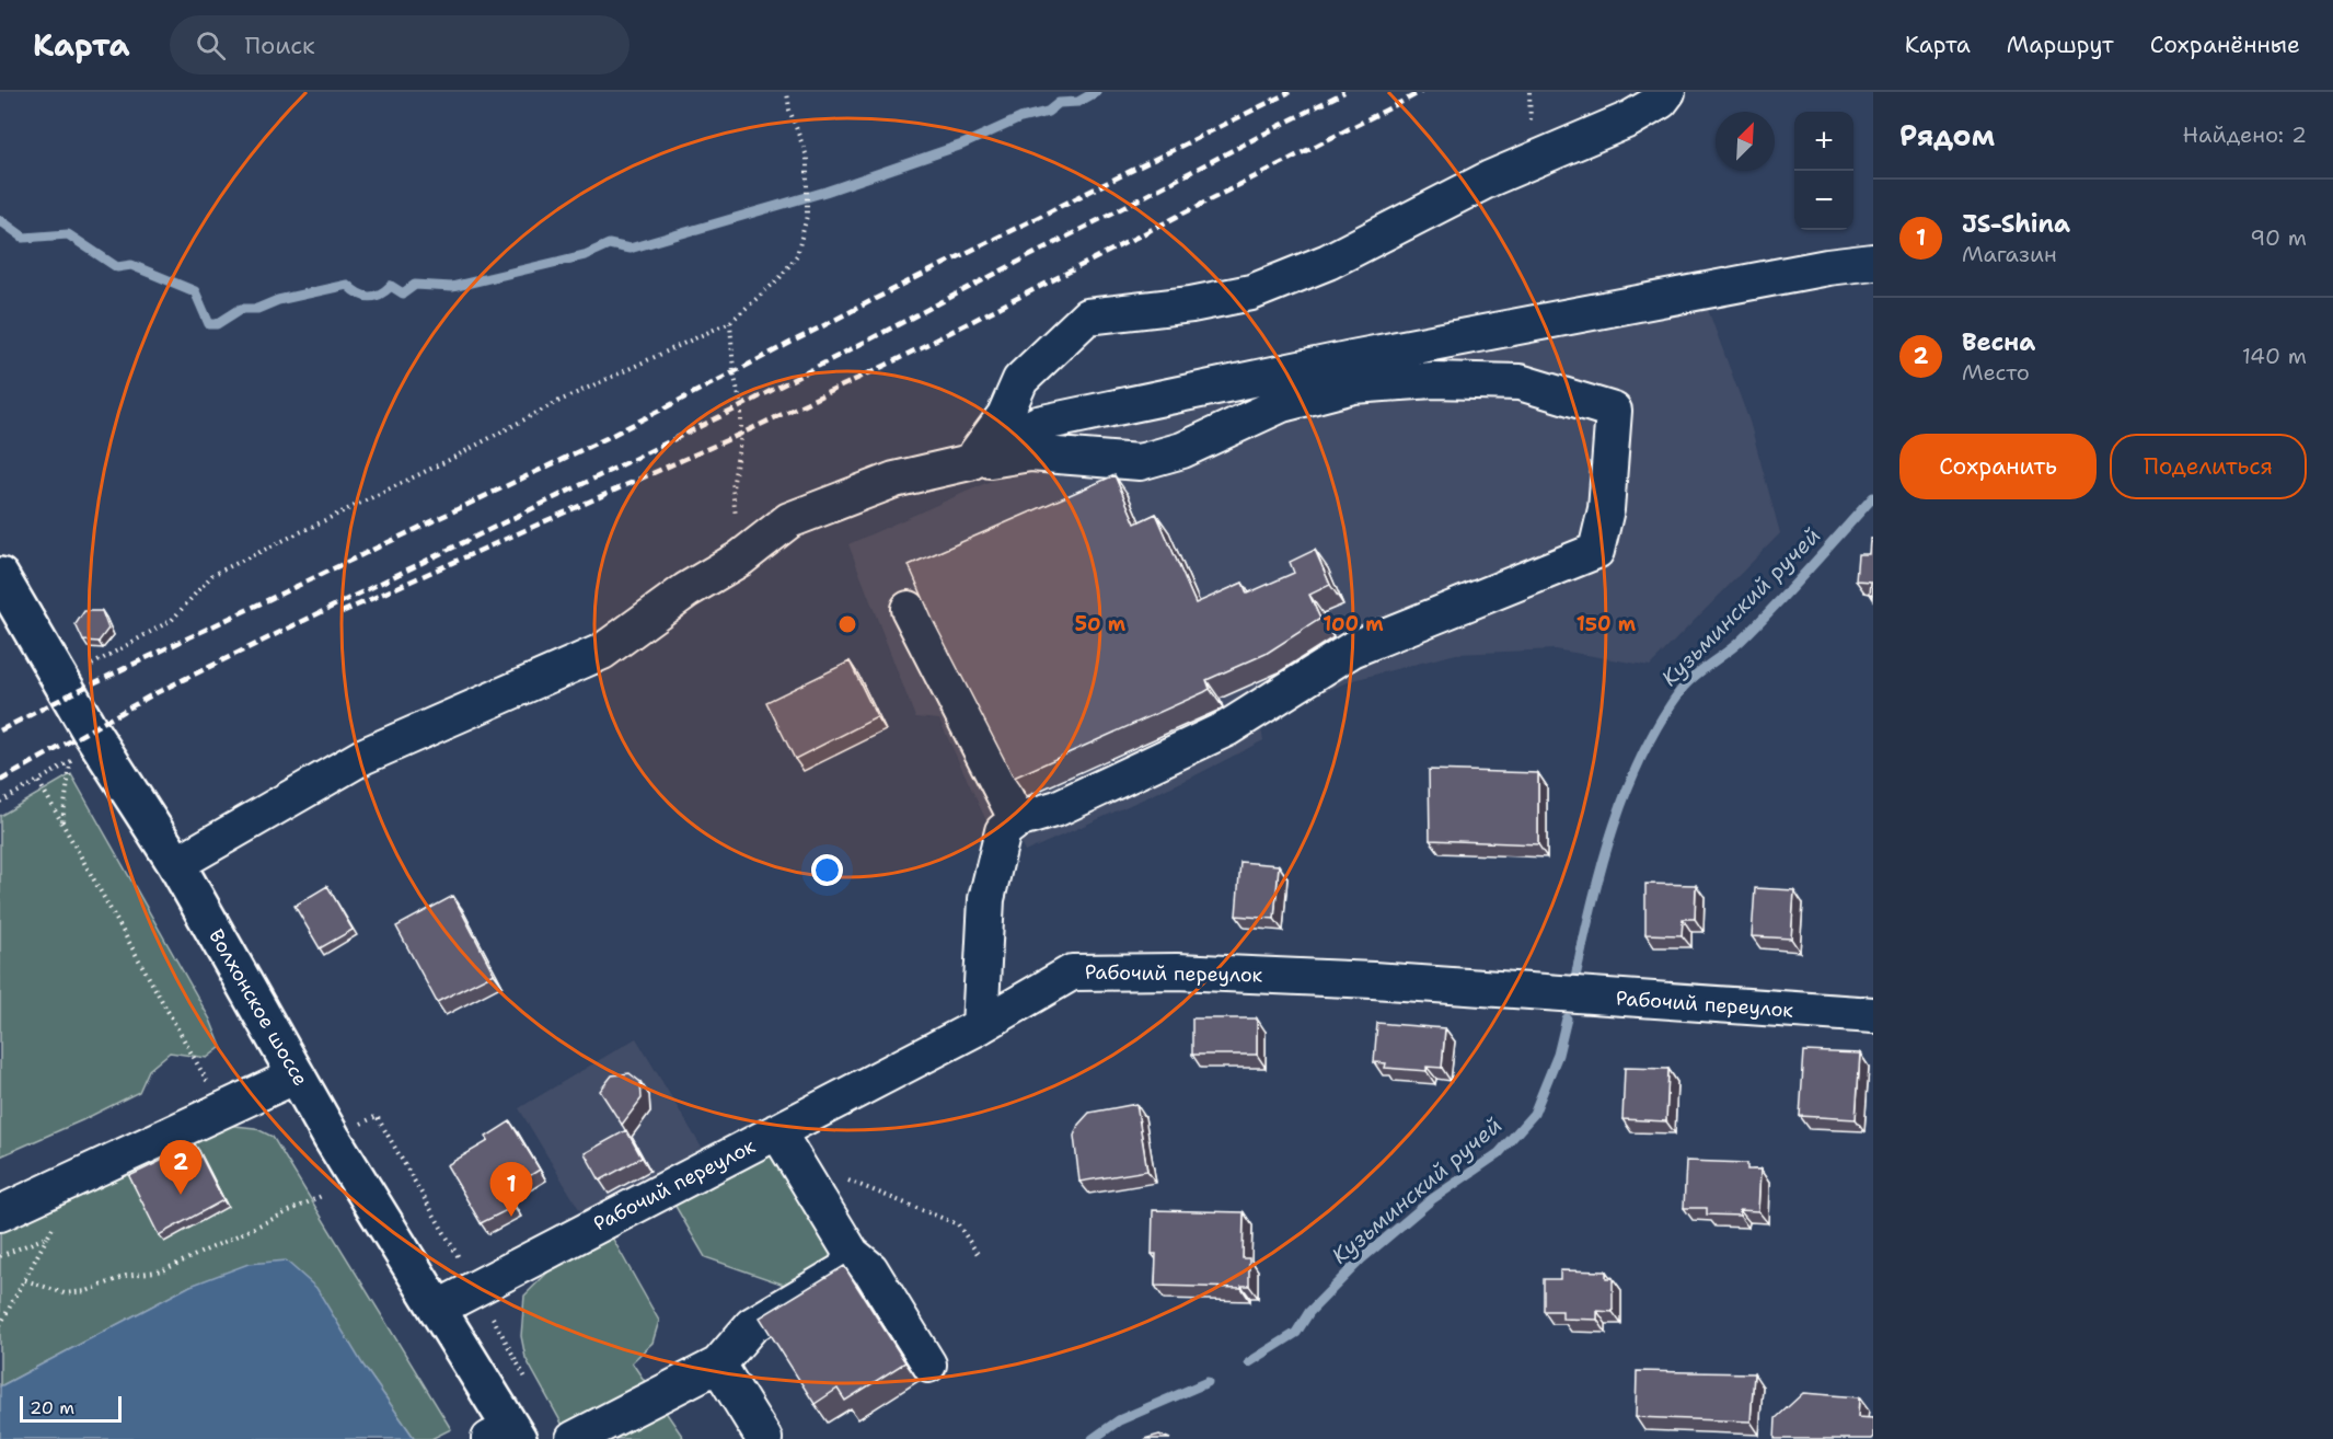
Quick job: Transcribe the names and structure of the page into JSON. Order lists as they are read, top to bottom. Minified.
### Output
{"streets":{"main road":["Волхонское шоссе"],"street":["Рабочий переулок"]},"crossings":[["Рабочий переулок","Волхонское шоссе"]],"water":["Кузьминский ручей"],"scale_bar":"20 m","north":"top right","page":{"header":"Карта","search":"Поиск","nav":["Карта","Маршрут","Сохранённые"],"heading":["Рядом","Найдено: 2"],"map_buttons":["+","−"],"list":[{"mark":"1","name":"JS-Shina","note":"Магазин","value":"90 m"},{"mark":"2","name":"Весна","note":"Место","value":"140 m"}],"buttons":["Сохранить","Поделиться"],"pins":["2","1"],"scale":"20 m"},"rings":["50 m","100 m","150 m"]}
